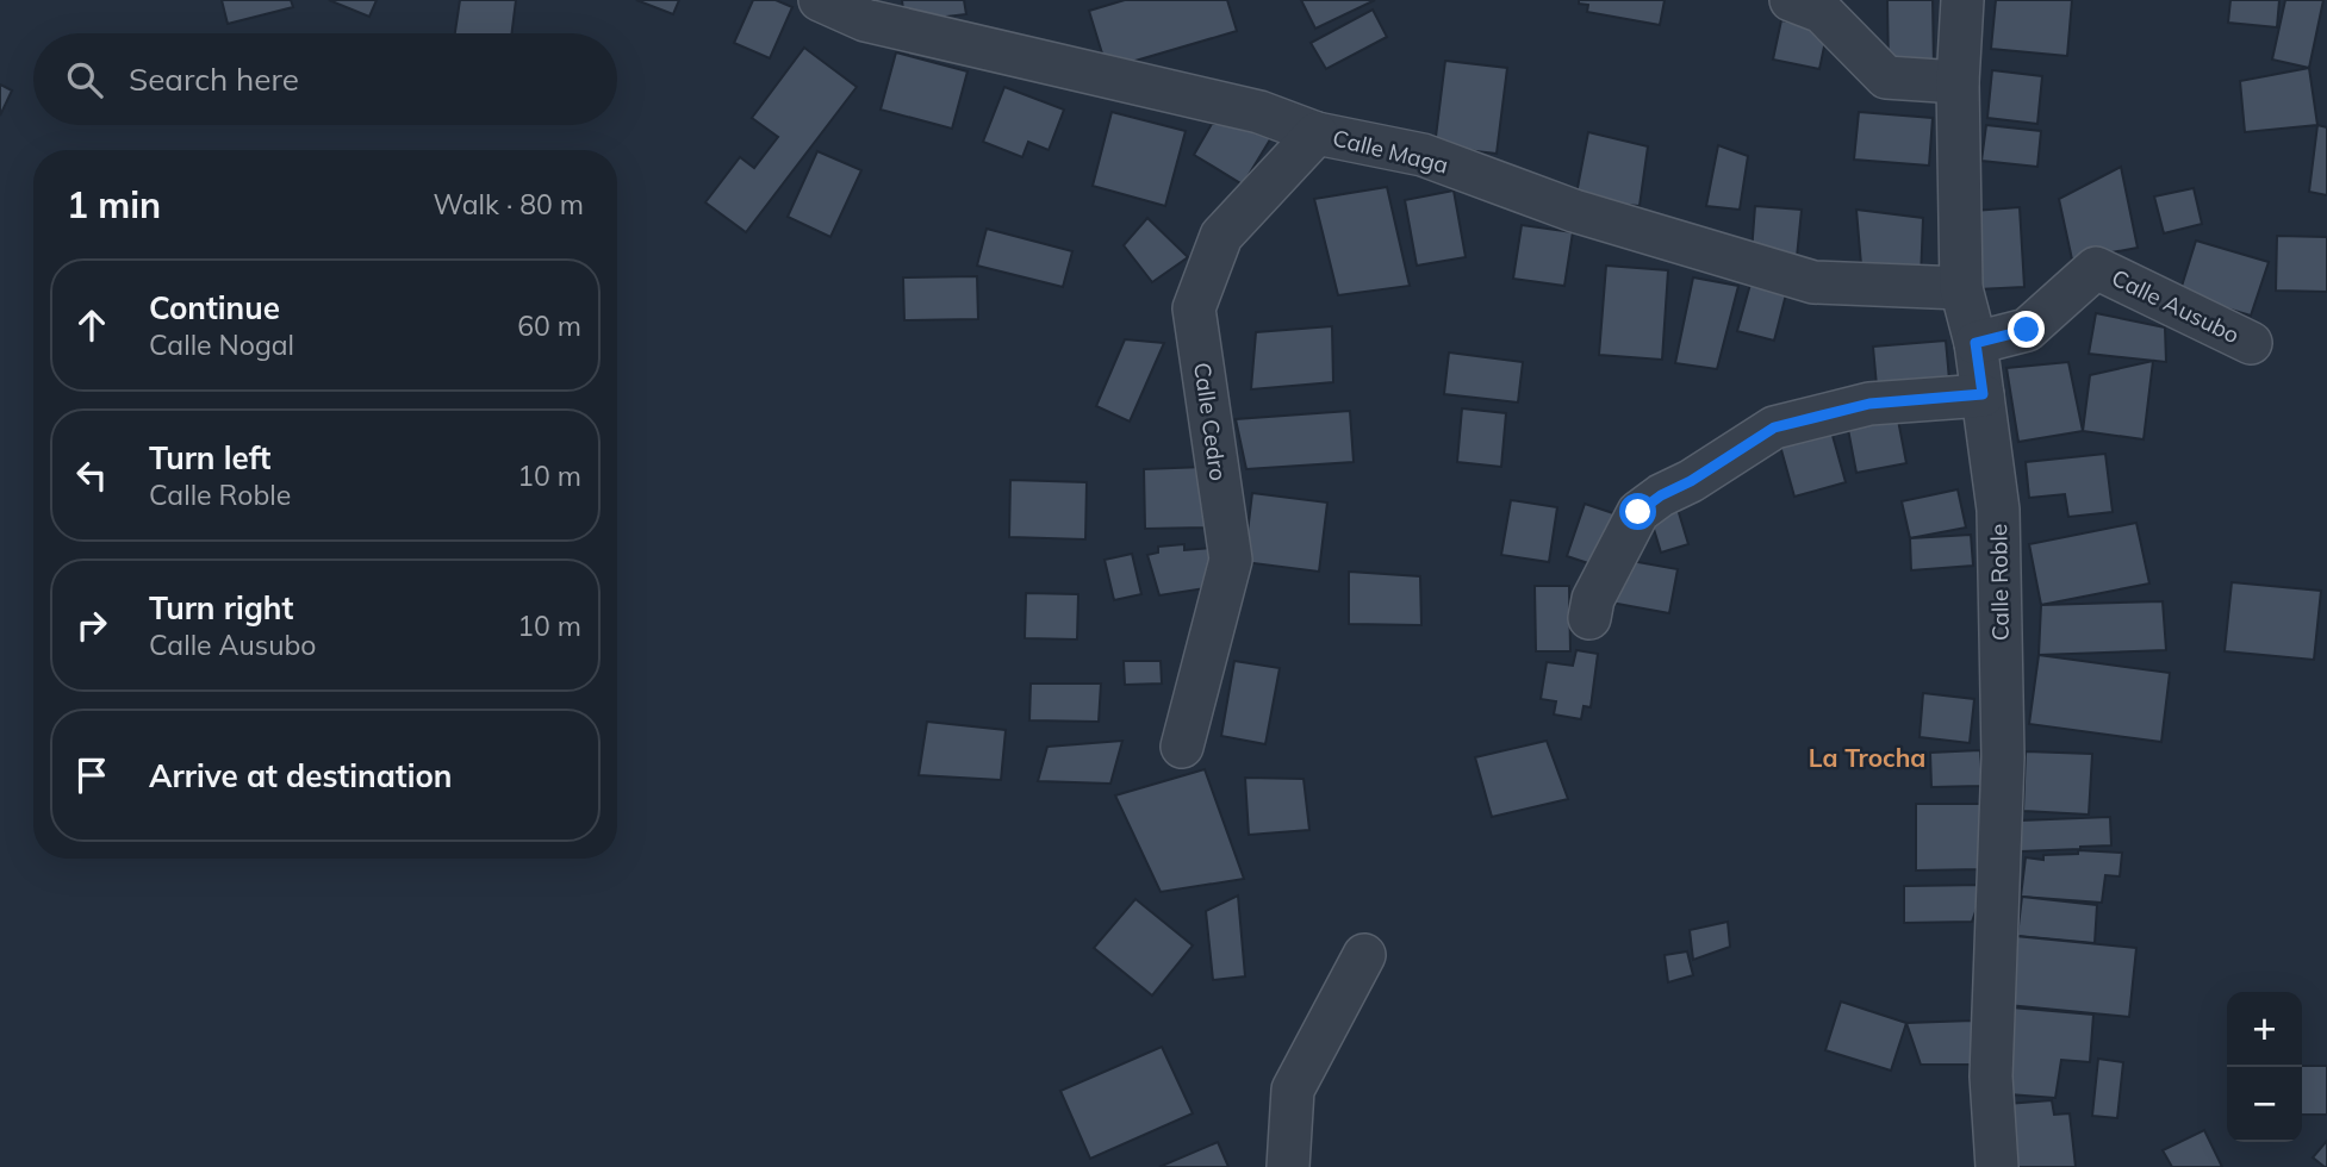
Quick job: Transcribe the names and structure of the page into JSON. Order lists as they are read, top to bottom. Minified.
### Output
{"streets":{"street":["Calle Maga","Calle Ausubo","Calle Cedro","Calle Roble"]},"crossings":[["Calle Maga","Calle Cedro"],["Calle Maga","Calle Roble"],["Calle Ausubo","Calle Roble"]],"districts":["La Trocha"],"page":{"search":"Search here","heading":["1 min","Walk · 80 m"],"list":[["Continue","Calle Nogal","60 m"],["Turn left","Calle Roble","10 m"],["Turn right","Calle Ausubo","10 m"],"Arrive at destination"],"map_buttons":["+","−"]}}
